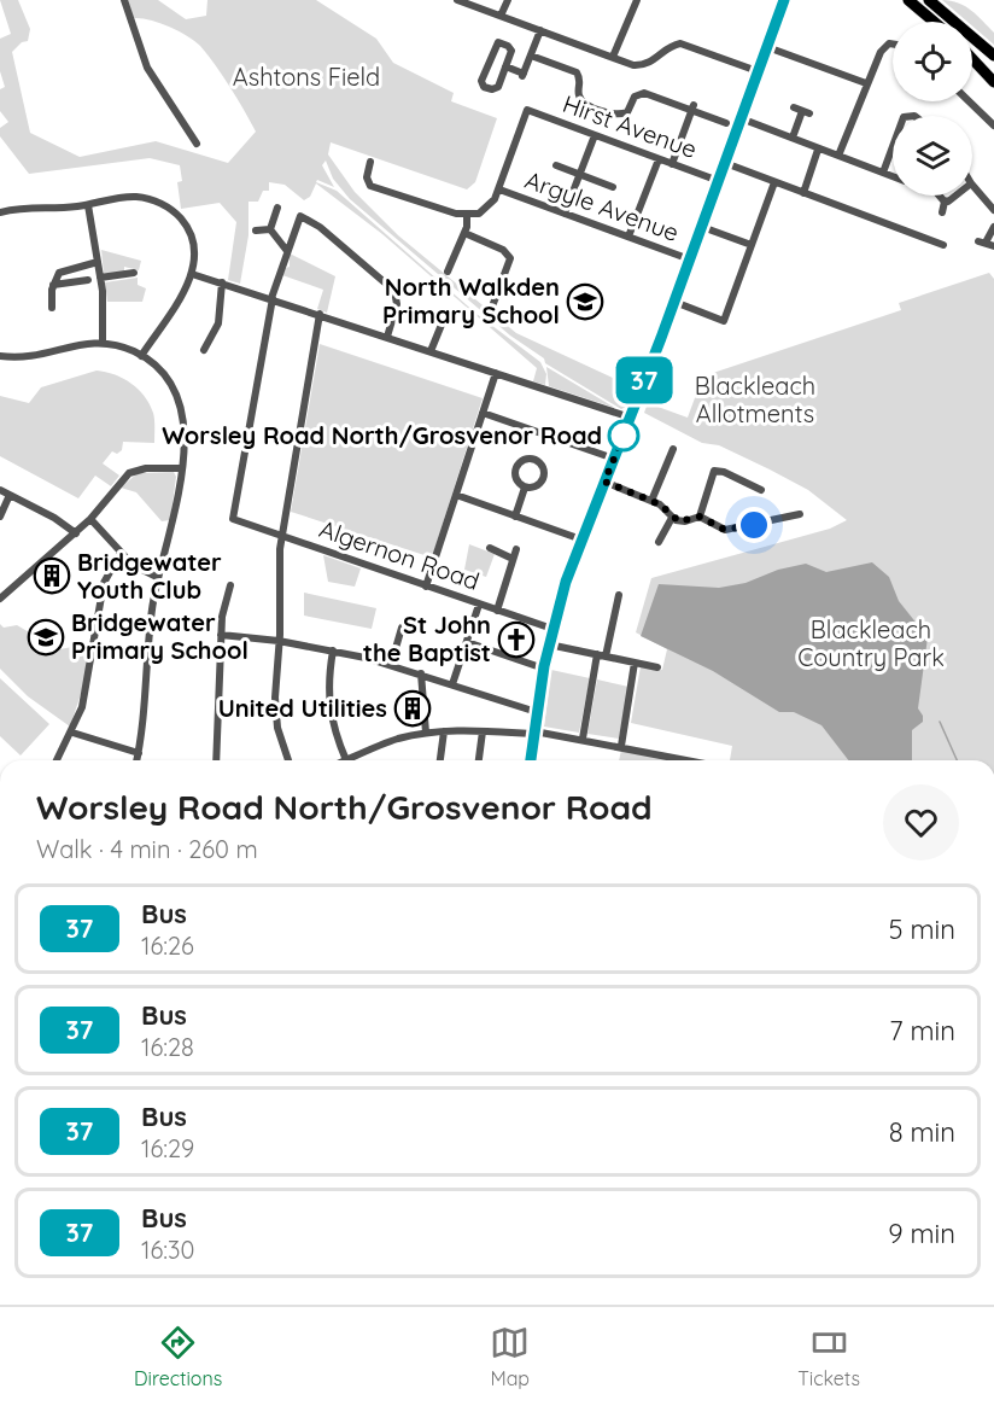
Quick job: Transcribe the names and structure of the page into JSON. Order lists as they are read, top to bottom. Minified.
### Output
{"streets":{"street":["Hirst Avenue","Argyle Avenue","Algernon Road"]},"crossings":[["Hirst Avenue","Argyle Avenue"]],"parks":["Ashtons Field","Blackleach Allotments","Blackleach Country Park"],"places":{"school or university":["North Walkden Primary School","Bridgewater Primary School"],"other":["Worsley Road North/Grosvenor Road"],"building":["Bridgewater Youth Club","United Utilities"],"church":["St John the Baptist"]},"lines":["bus line 37"],"page":{"on_map":"37","heading":["Worsley Road North/Grosvenor Road","Walk · 4 min · 260 m"],"list":[{"mark":"37","name":"Bus","note":"16:26","value":"5 min"},{"mark":"37","name":"Bus","note":"16:28","value":"7 min"},{"mark":"37","name":"Bus","note":"16:29","value":"8 min"},{"mark":"37","name":"Bus","note":"16:30","value":"9 min"}],"tabs":["Directions","Map","Tickets"]}}
